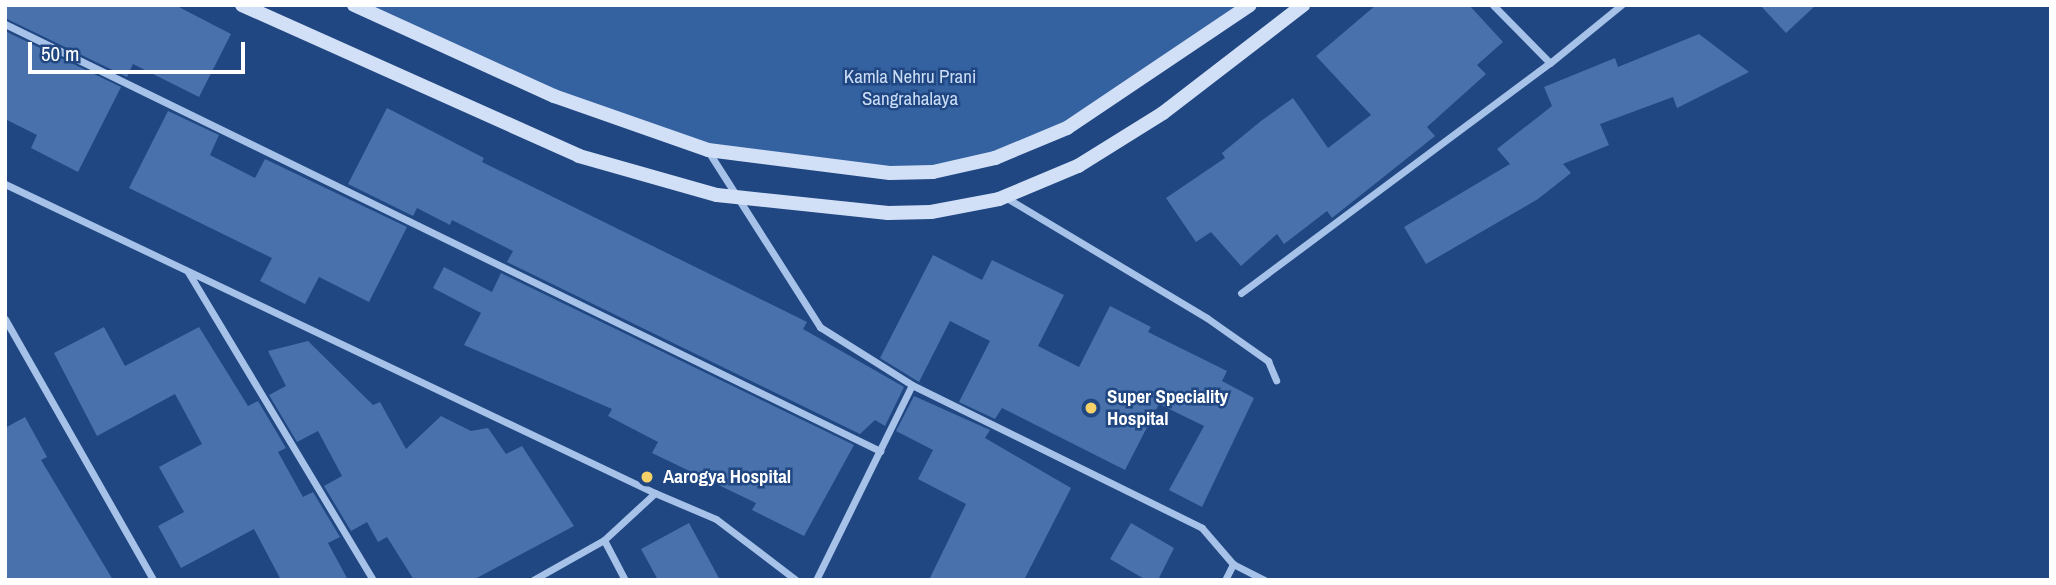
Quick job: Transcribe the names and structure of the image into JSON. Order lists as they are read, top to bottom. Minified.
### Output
{"parks":["Kamla Nehru Prani Sangrahalaya"],"places":["Super Speciality Hospital","Aarogya Hospital"],"scale_bar":"50 m"}
